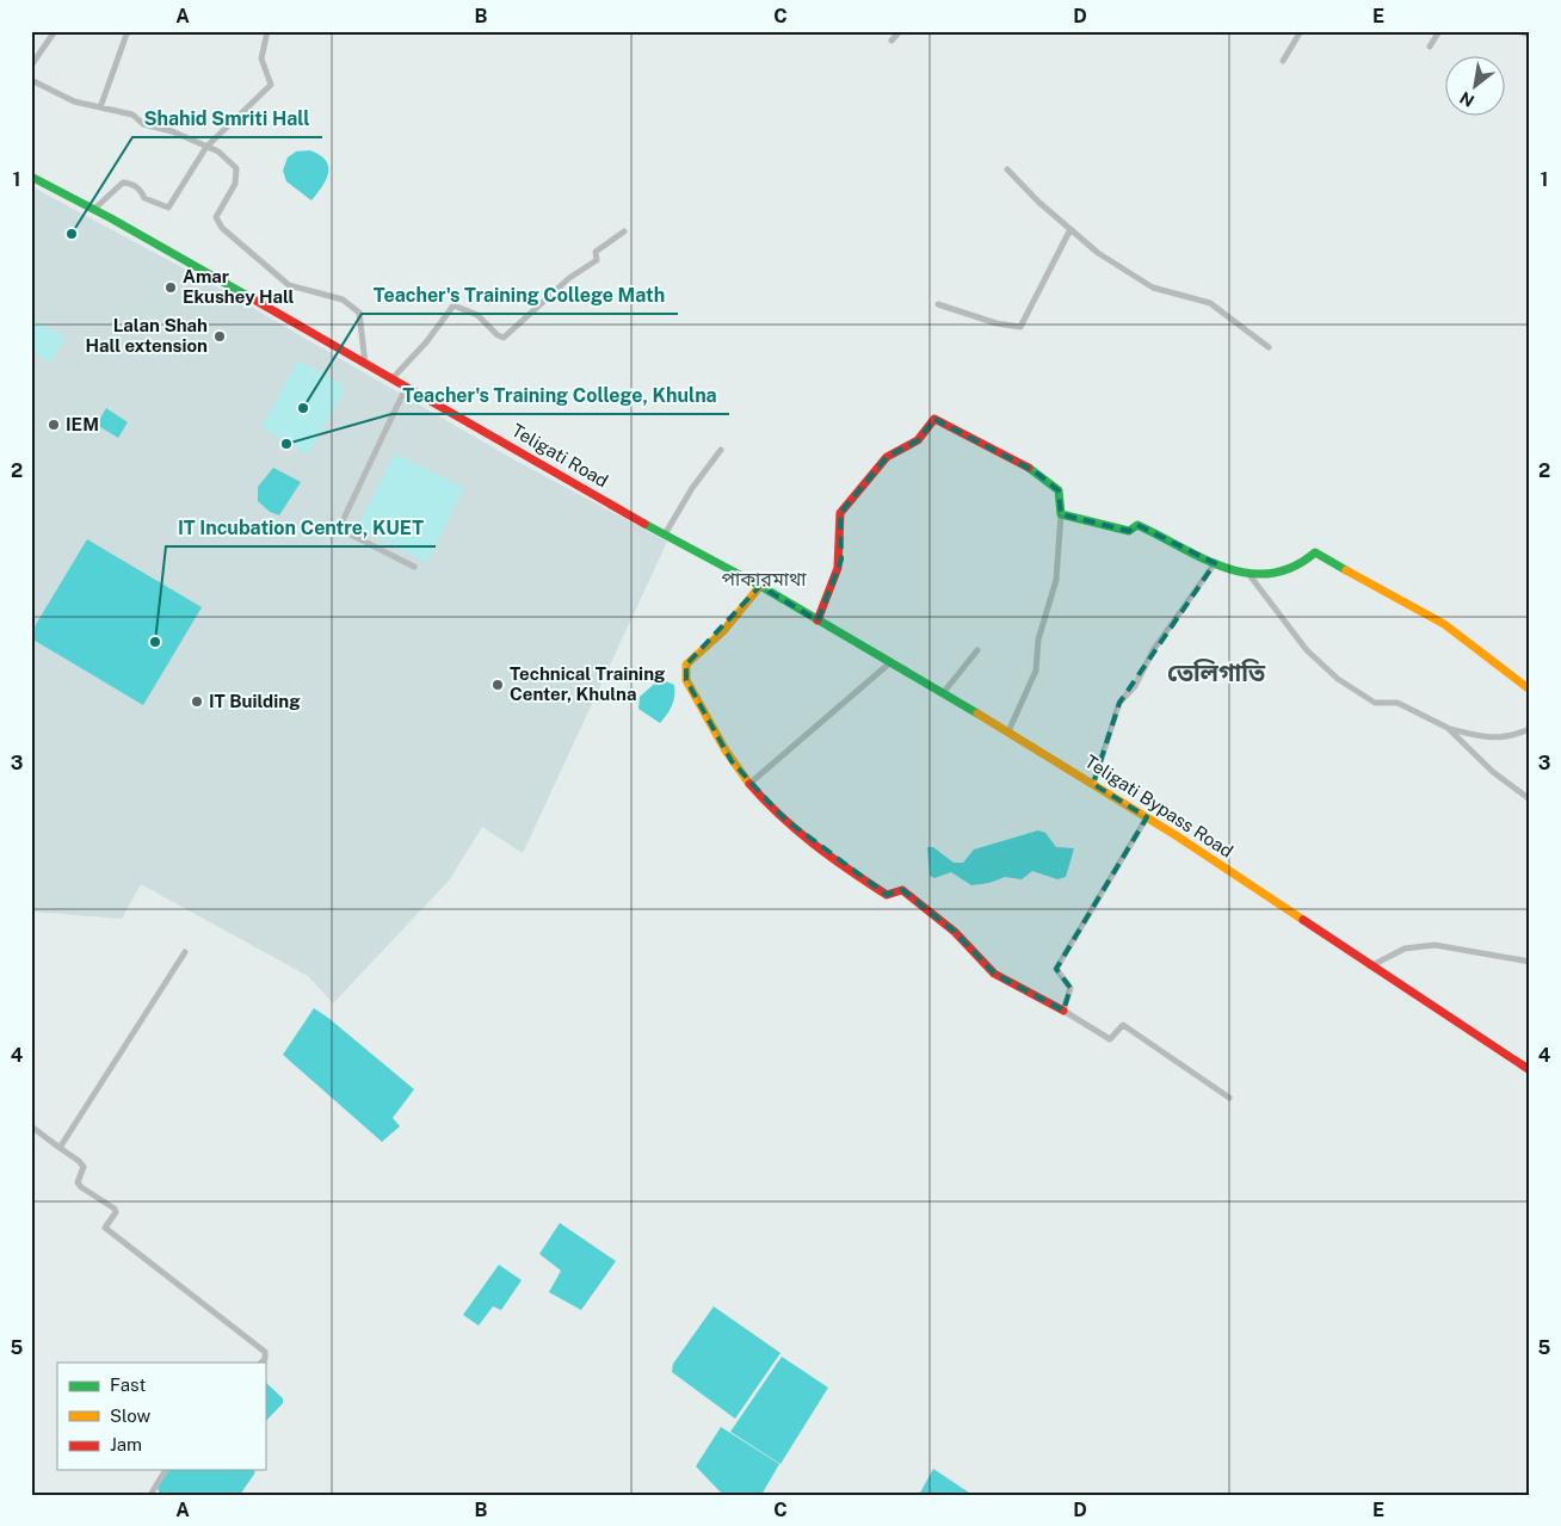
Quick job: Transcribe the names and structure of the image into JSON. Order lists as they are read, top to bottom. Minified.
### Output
{"streets":{"main road":["Teligati Road","Teligati Bypass Road"]},"crossings":[["Teligati Road","Teligati Bypass Road"]],"districts":["পাকারমাথা","তেলিগাতি"],"places":["Shahid Smriti Hall","Amar Ekushey Hall","Lalan Shah Hall extension","Teacher's Training College Math","IEM","Teacher's Training College, Khulna","IT Incubation Centre, KUET","Technical Training Center, Khulna","IT Building"],"legend":["Fast","Slow","Jam"],"north":"bottom left","grid":{"columns":["A","B","C","D","E"],"rows":["1","2","3","4","5"]}}
